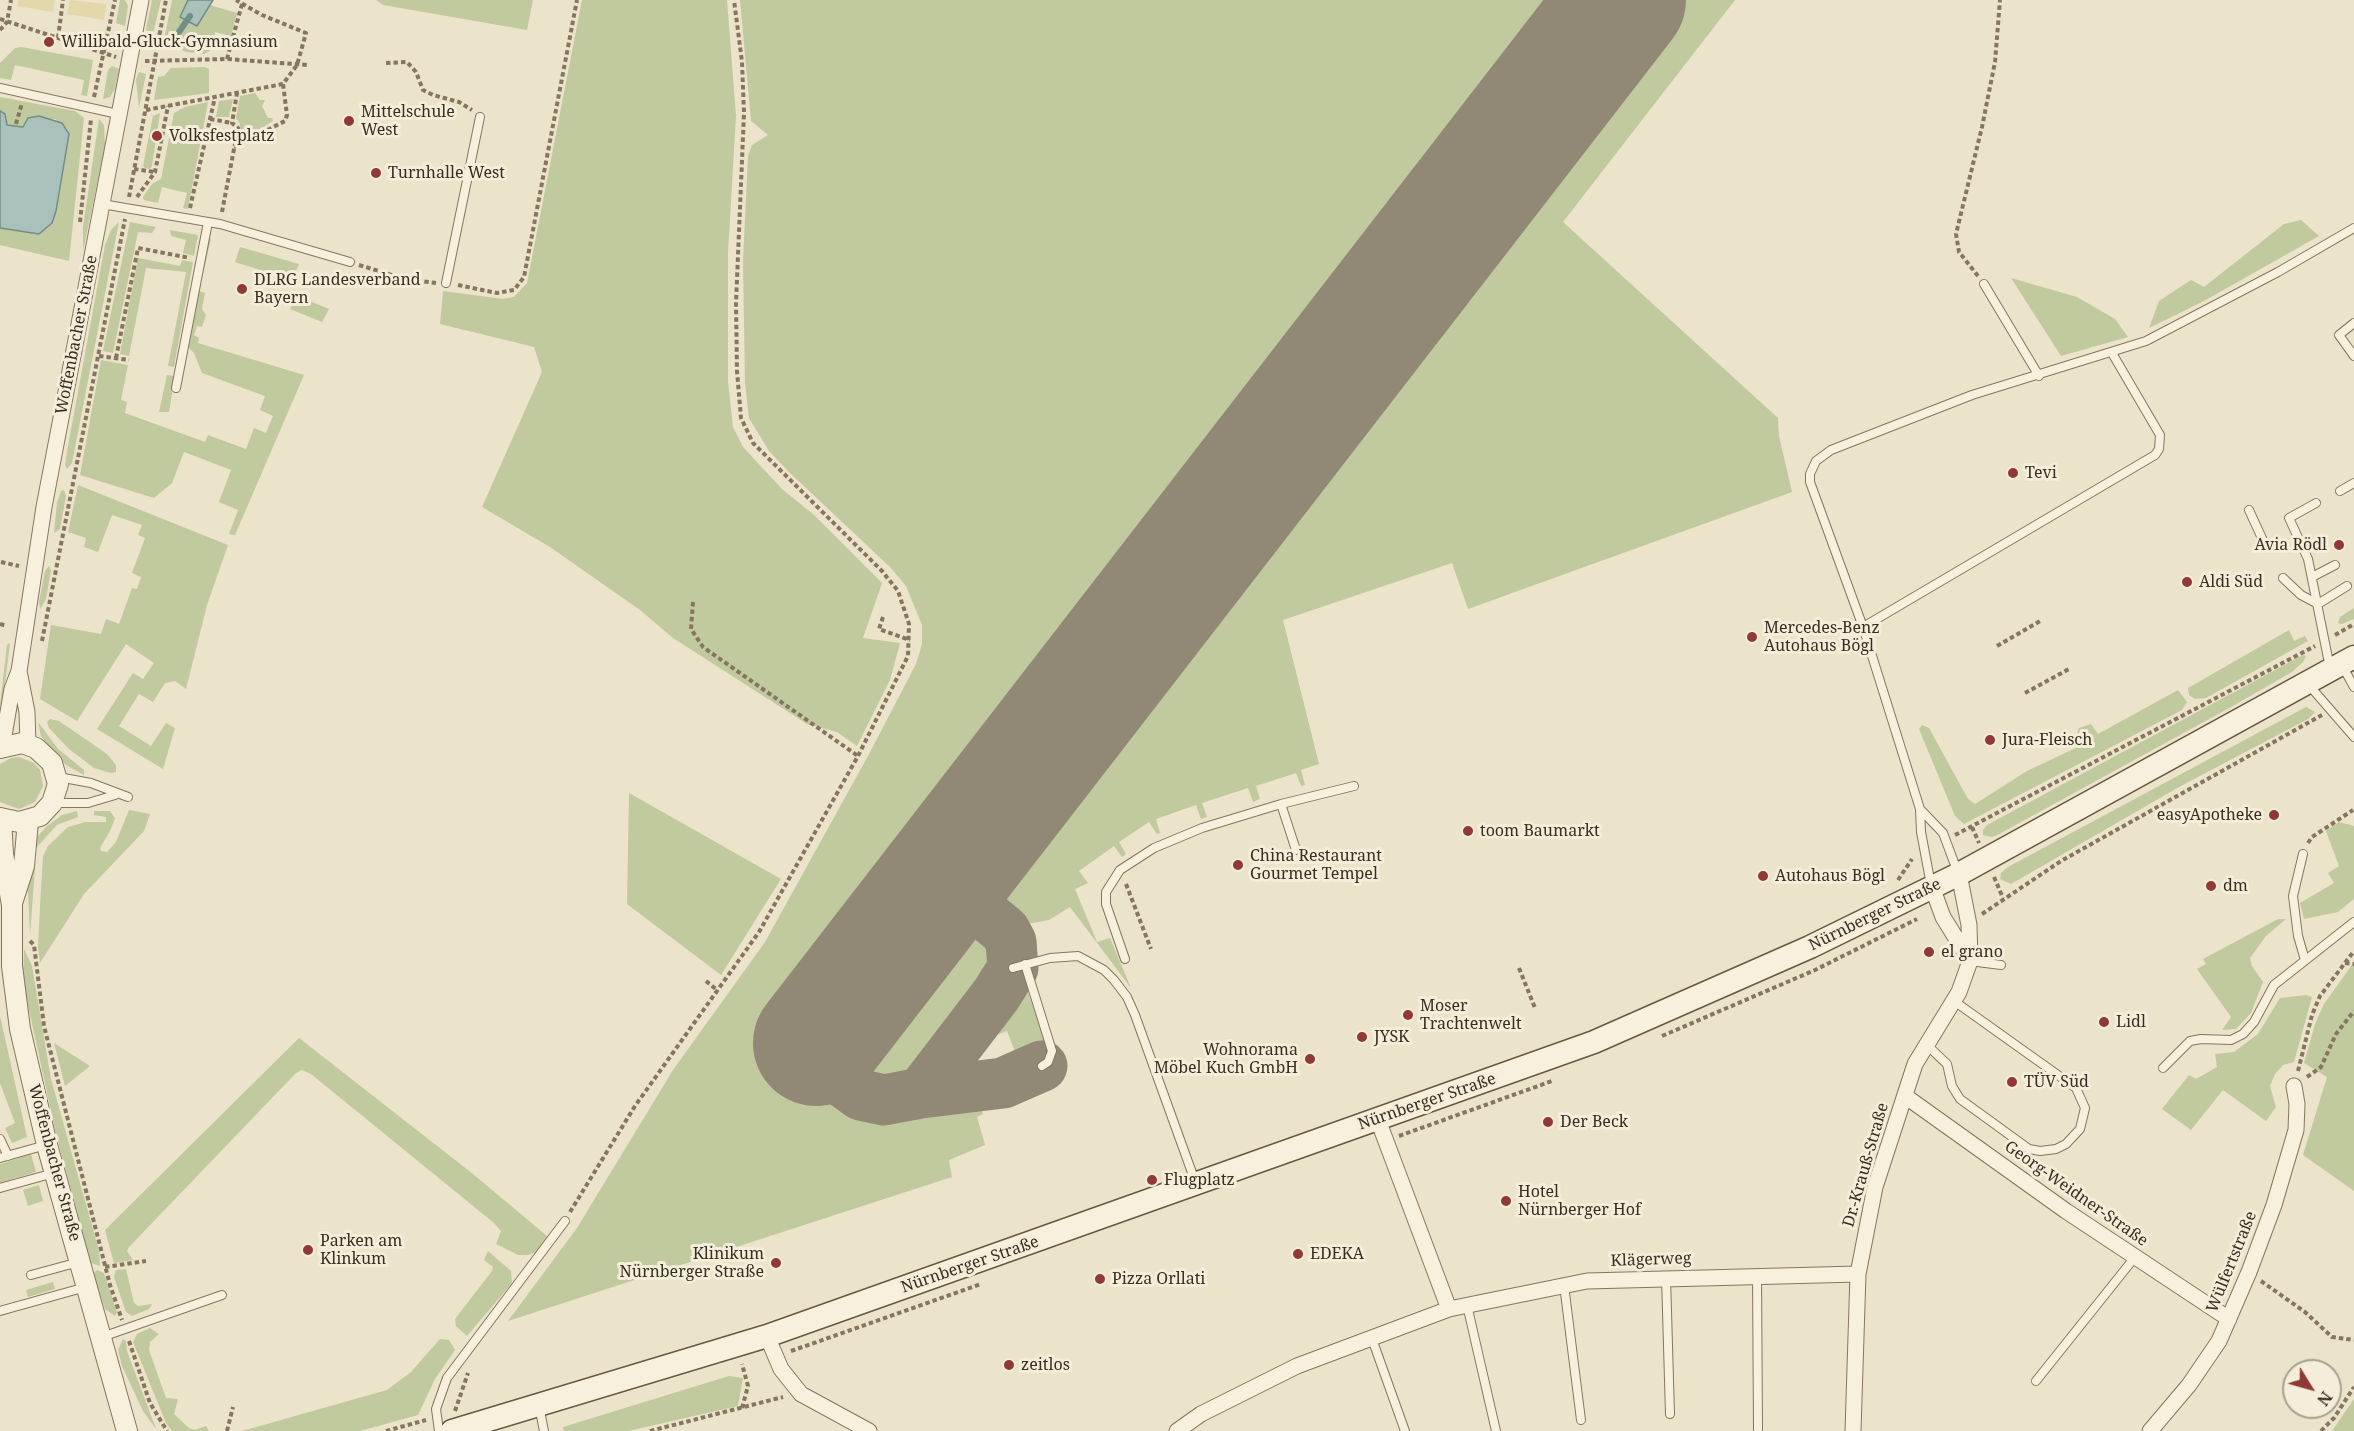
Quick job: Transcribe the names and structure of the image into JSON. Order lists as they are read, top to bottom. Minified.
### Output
{"streets":{"main road":["Nürnberger Straße"],"street":["Woffenbacher Straße","Dr.-Krauß-Straße","Georg-Weidner-Straße","Klägerweg","Wülfertstraße"]},"crossings":[["Nürnberger Straße","Dr.-Krauß-Straße"],["Dr.-Krauß-Straße","Georg-Weidner-Straße"],["Dr.-Krauß-Straße","Klägerweg"],["Georg-Weidner-Straße","Wülfertstraße"]],"places":["Willibald-Gluck-Gymnasium","Mittelschule West","Volksfestplatz","Turnhalle West","DLRG Landesverband Bayern","Tevi","Avia Rödl","Aldi Süd","Mercedes-Benz Autohaus Bögl","Jura-Fleisch","easyApotheke","toom Baumarkt","China Restaurant Gourmet Tempel","Autohaus Bögl","dm","el grano","Moser Trachtenwelt","Lidl","JYSK","Wohnorama Möbel Kuch GmbH","TÜV Süd","Der Beck","Flugplatz","Hotel Nürnberger Hof","Parken am Klinkum","EDEKA","Klinikum Nürnberger Straße","Pizza Orllati","zeitlos"],"north":"bottom right"}
